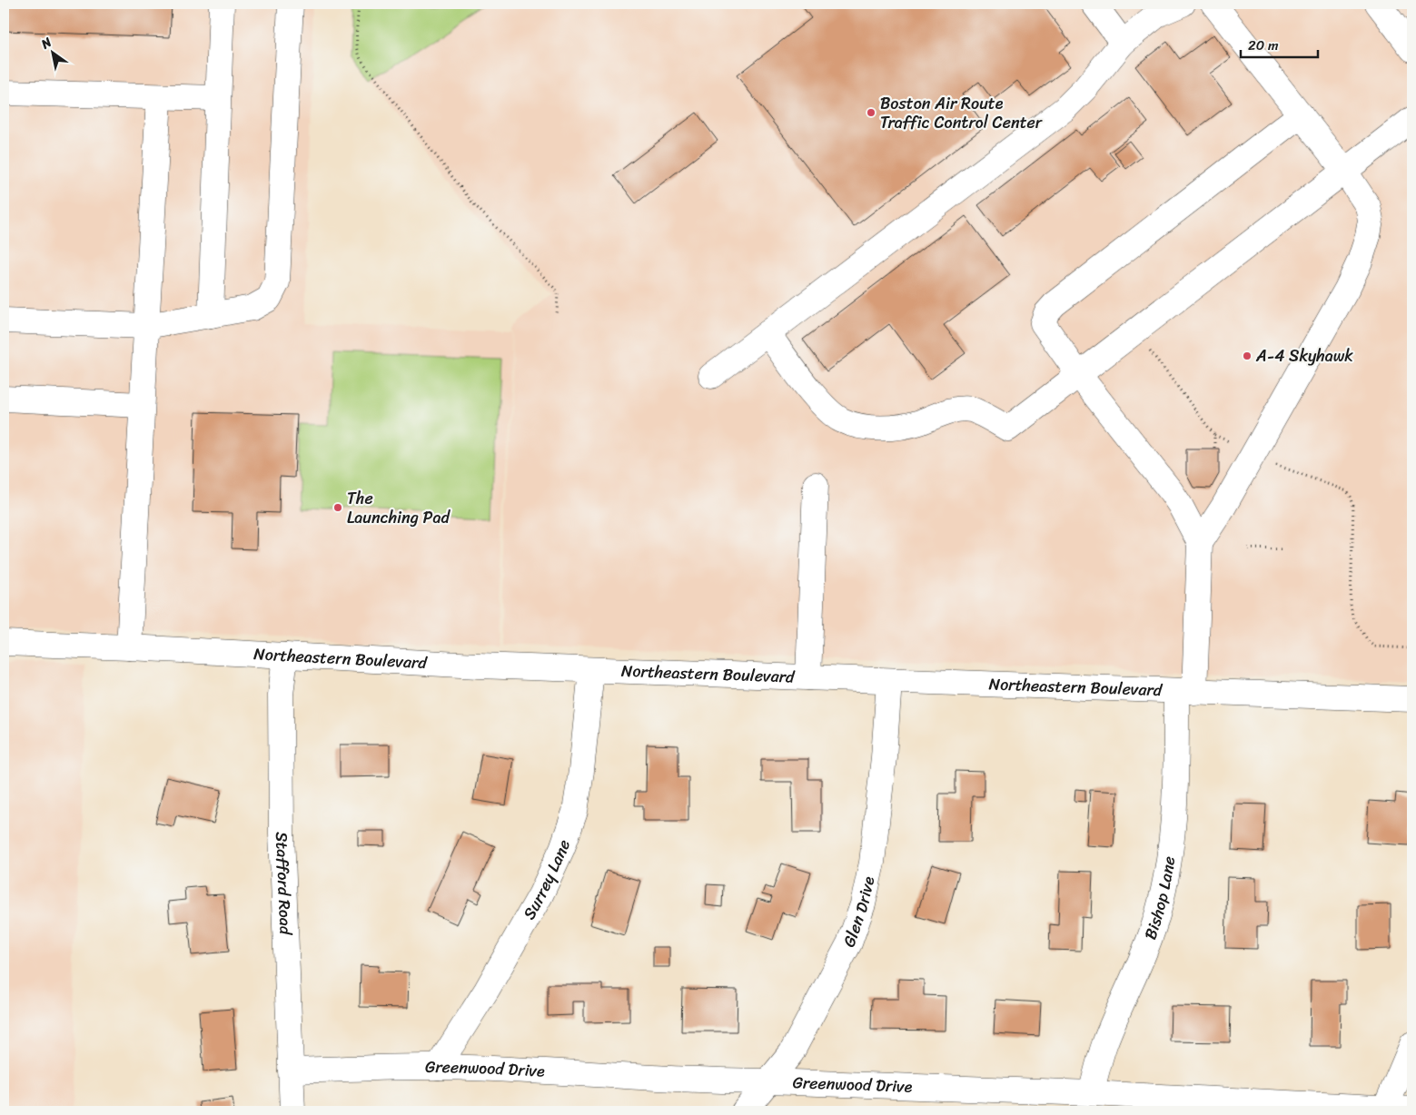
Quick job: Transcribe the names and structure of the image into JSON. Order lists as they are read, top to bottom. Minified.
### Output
{"streets":{"street":["Northeastern Boulevard","Surrey Lane","Stafford Road","Bishop Lane","Glen Drive","Greenwood Drive"]},"crossings":[["Northeastern Boulevard","Surrey Lane"],["Northeastern Boulevard","Stafford Road"],["Northeastern Boulevard","Bishop Lane"],["Northeastern Boulevard","Glen Drive"],["Surrey Lane","Greenwood Drive"],["Stafford Road","Greenwood Drive"],["Bishop Lane","Greenwood Drive"],["Glen Drive","Greenwood Drive"]],"places":["Boston Air Route Traffic Control Center","A-4 Skyhawk","The Launching Pad"],"scale_bar":"20 m","north":"top left"}
